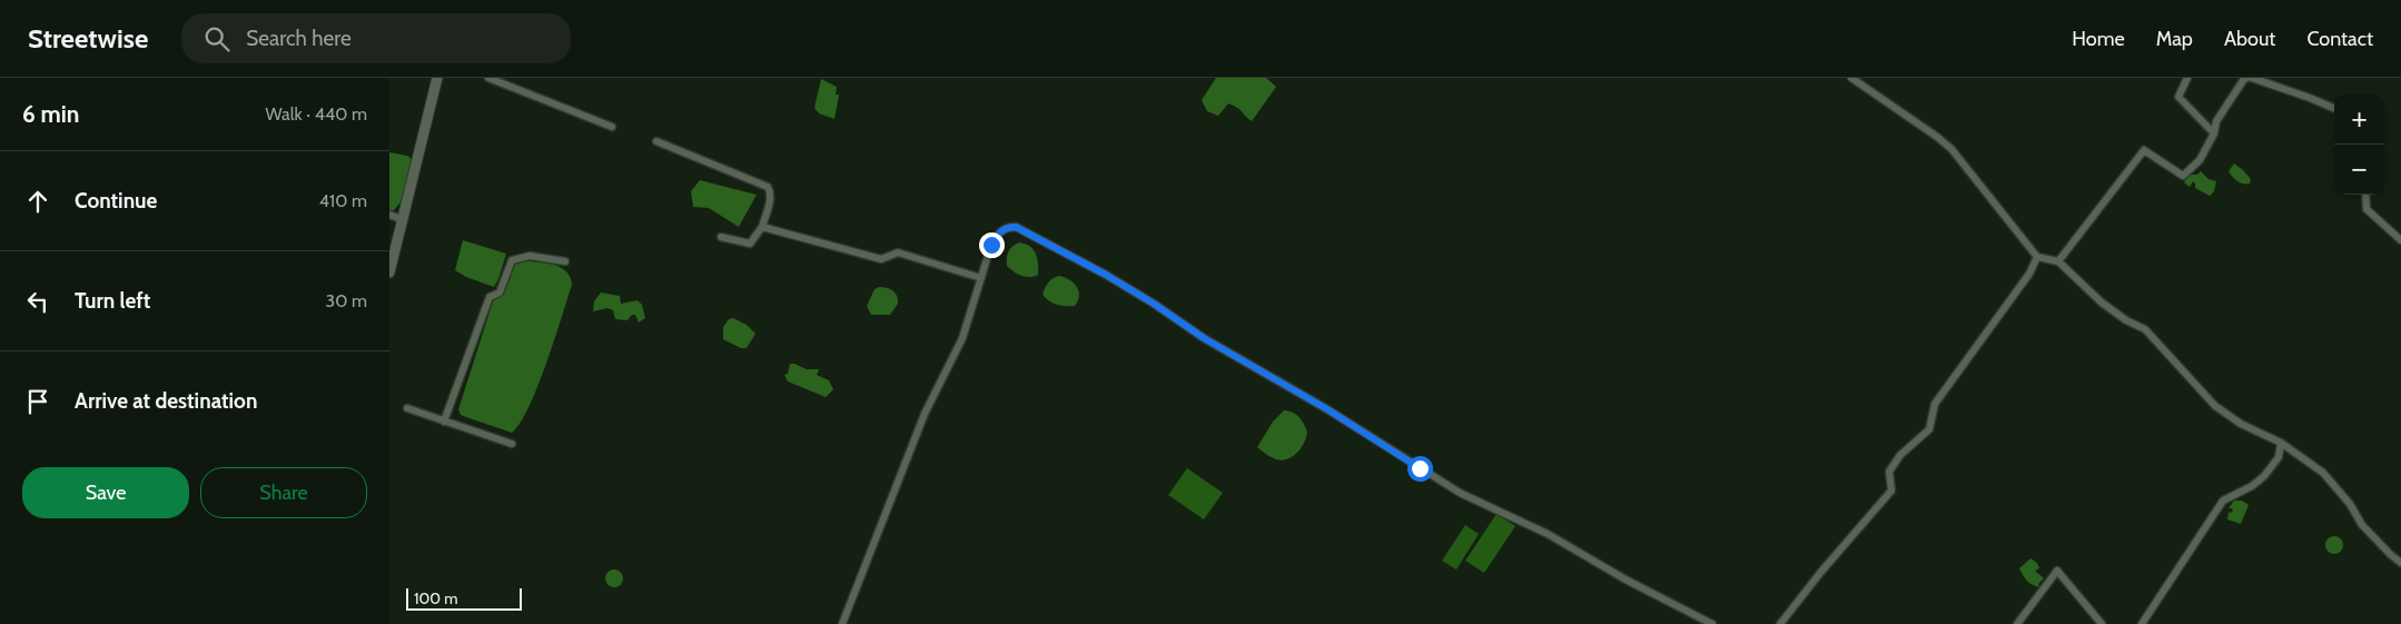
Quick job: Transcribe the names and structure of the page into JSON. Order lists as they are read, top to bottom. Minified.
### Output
{"scale_bar":"100 m","page":{"header":"Streetwise","search":"Search here","nav":["Home","Map","About","Contact"],"heading":["6 min","Walk · 440 m"],"map_buttons":["+","−"],"list":[["Continue","410 m"],["Turn left","30 m"],"Arrive at destination"],"buttons":["Save","Share"],"scale":"100 m"}}
